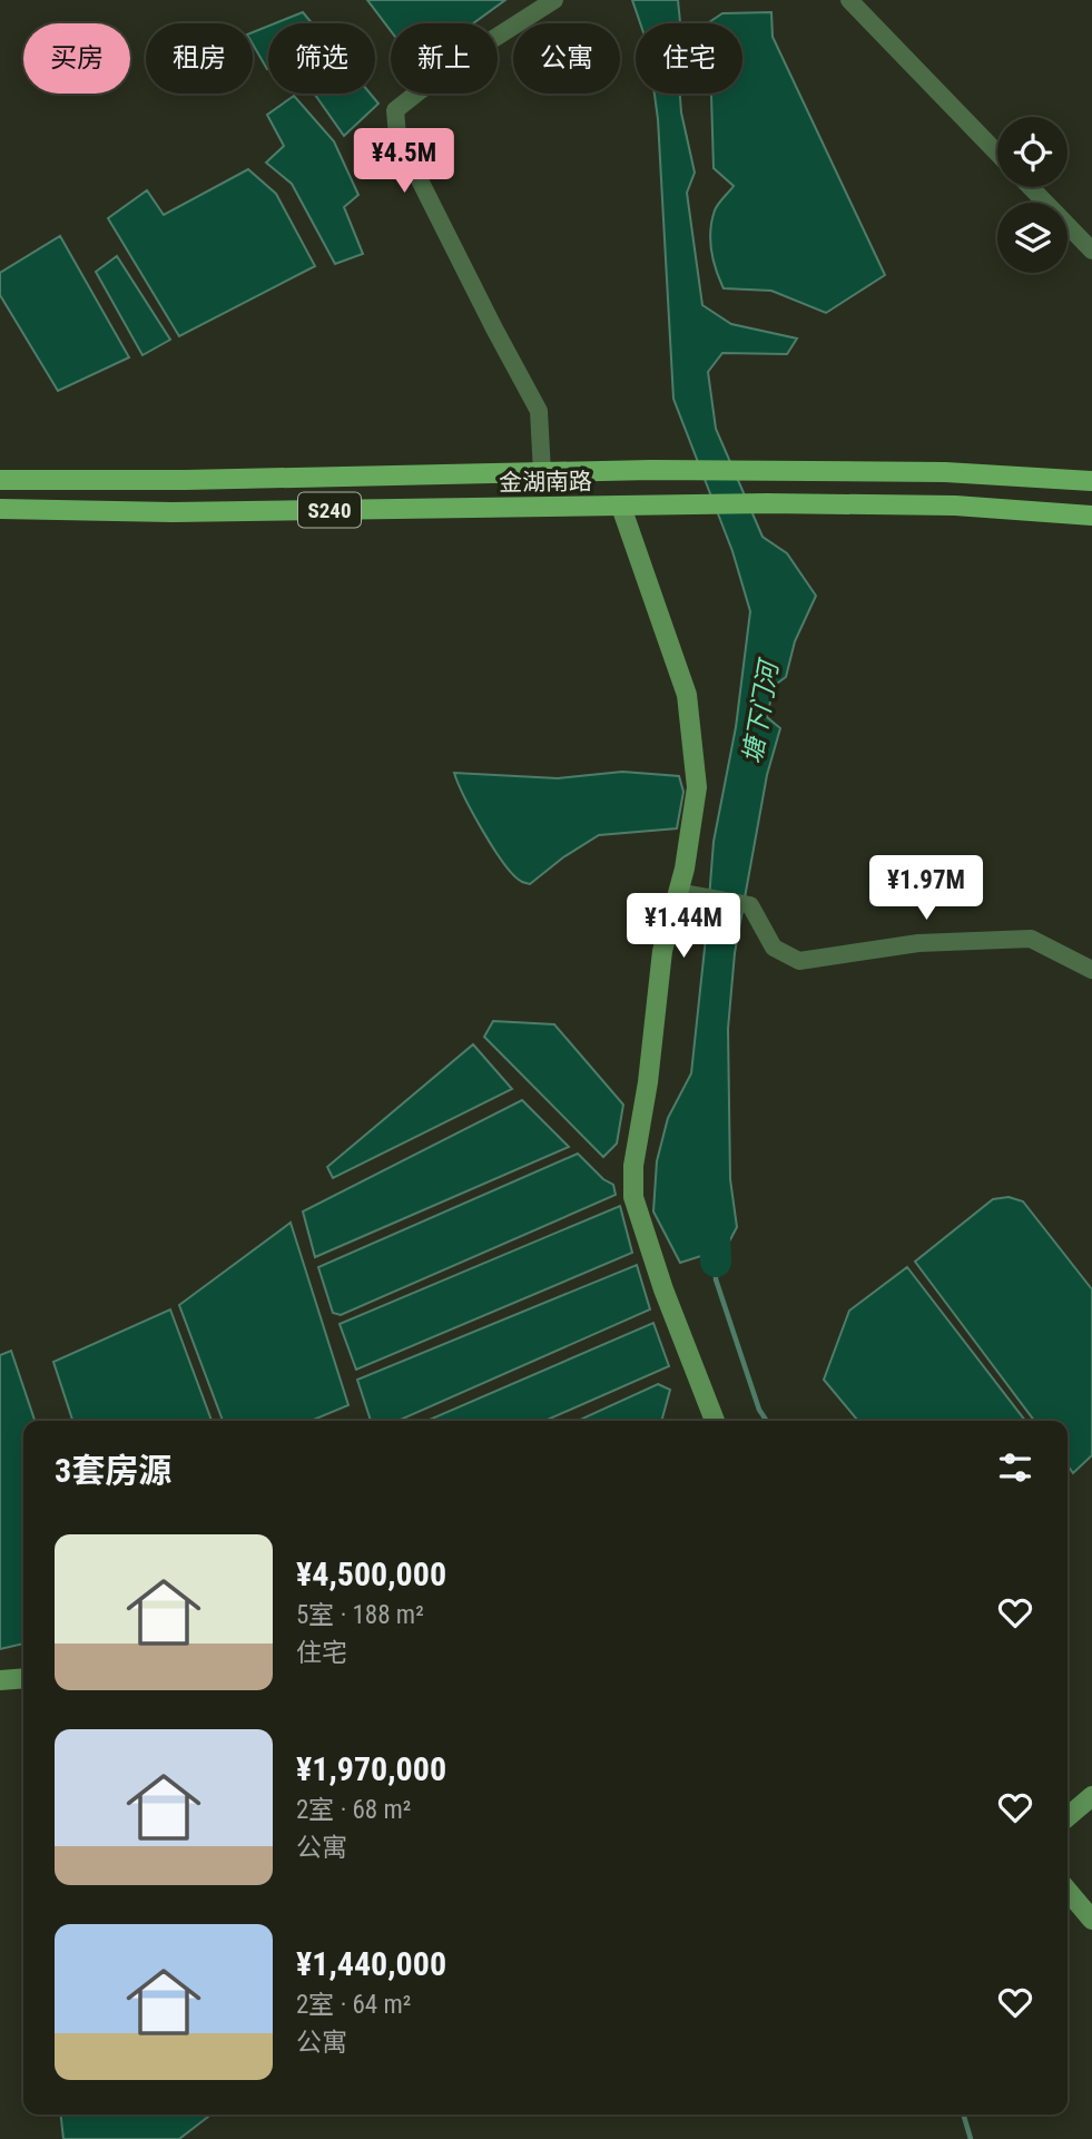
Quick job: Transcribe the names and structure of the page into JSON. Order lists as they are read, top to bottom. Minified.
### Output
{"streets":{"main road":["金湖南路","S240"]},"water":["塘下门河"],"page":{"chip":["买房","租房","筛选","新上","公寓","住宅"],"price":["¥4.5M","¥1.97M","¥1.44M"],"heading":"3套房源","list":[{"name":"¥4,500,000","note":"5室 · 188 m² · 住宅"},{"name":"¥1,970,000","note":"2室 · 68 m² · 公寓"},{"name":"¥1,440,000","note":"2室 · 64 m² · 公寓"}]}}
